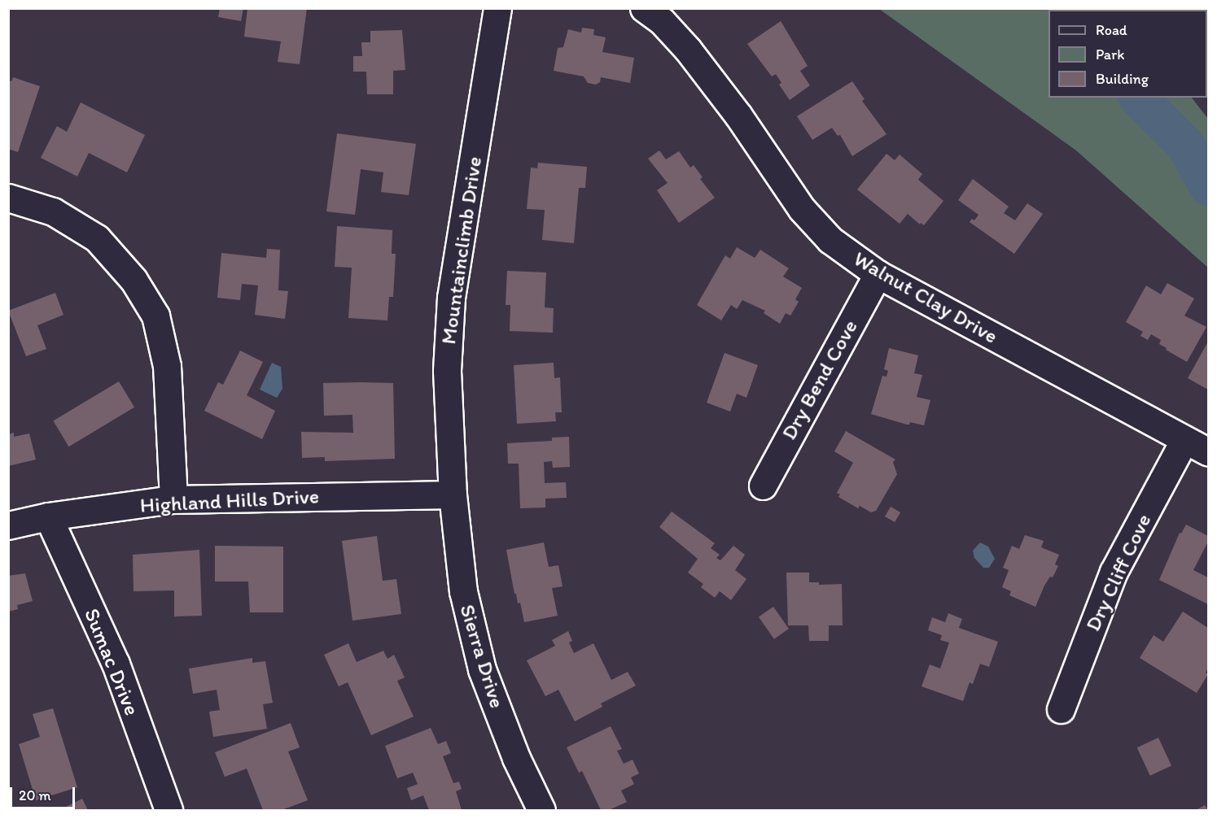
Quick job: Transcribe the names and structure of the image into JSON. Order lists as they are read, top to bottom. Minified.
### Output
{"streets":{"street":["Mountainclimb Drive","Walnut Clay Drive","Dry Bend Cove","Highland Hills Drive","Dry Cliff Cove","Sierra Drive","Sumac Drive"]},"crossings":[["Mountainclimb Drive","Highland Hills Drive"],["Mountainclimb Drive","Sierra Drive"],["Walnut Clay Drive","Dry Bend Cove"],["Walnut Clay Drive","Dry Cliff Cove"],["Highland Hills Drive","Sierra Drive"],["Highland Hills Drive","Sumac Drive"]],"legend":["Road","Park","Building"],"scale_bar":"20 m"}
